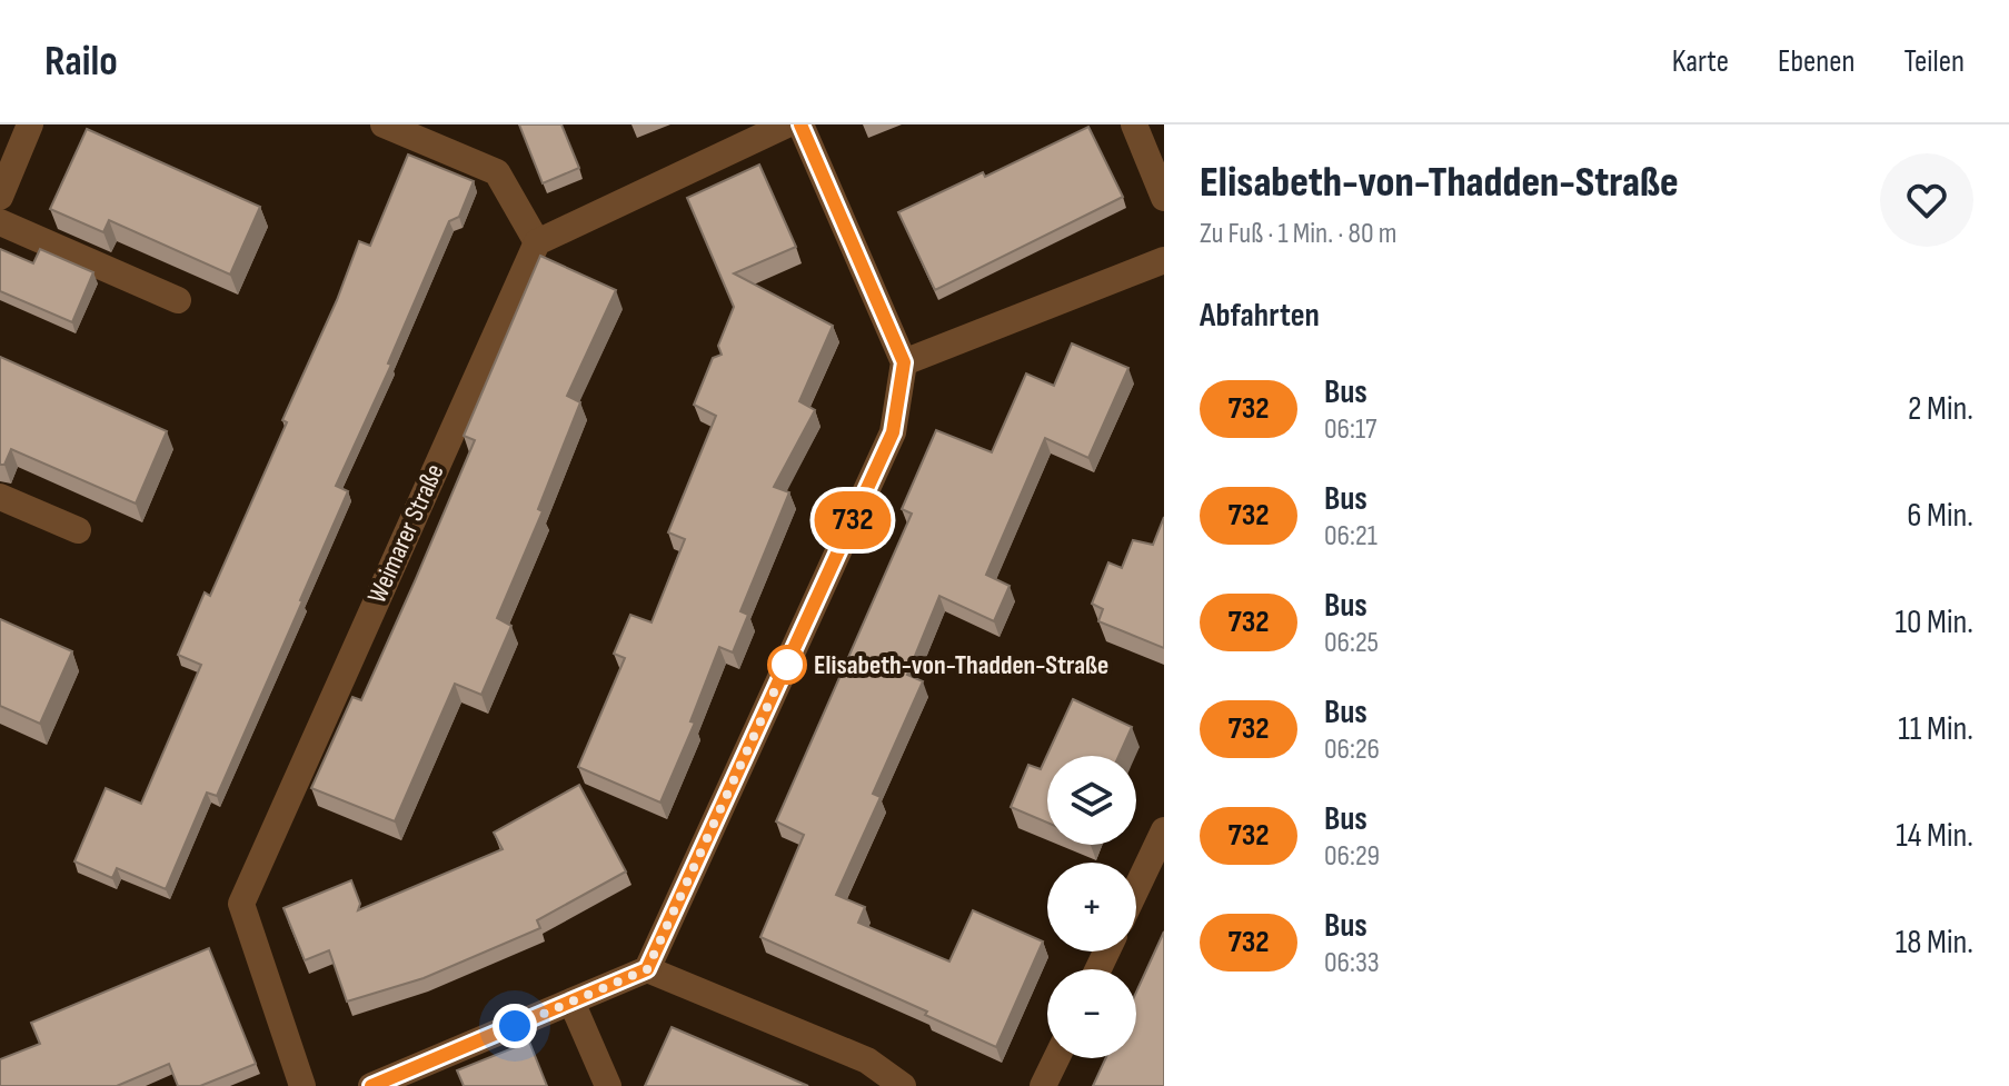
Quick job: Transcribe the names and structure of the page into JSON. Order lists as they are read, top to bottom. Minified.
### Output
{"streets":{"street":["Weimarer Straße"]},"places":["Elisabeth-von-Thadden-Straße"],"lines":["bus line 732"],"page":{"header":"Railo","nav":["Karte","Ebenen","Teilen"],"on_map":"732","heading":[["Elisabeth-von-Thadden-Straße","Zu Fuß · 1 Min. · 80 m"],"Abfahrten"],"list":[{"mark":"732","name":"Bus","note":"06:17","value":"2 Min."},{"mark":"732","name":"Bus","note":"06:21","value":"6 Min."},{"mark":"732","name":"Bus","note":"06:25","value":"10 Min."},{"mark":"732","name":"Bus","note":"06:26","value":"11 Min."},{"mark":"732","name":"Bus","note":"06:29","value":"14 Min."},{"mark":"732","name":"Bus","note":"06:33","value":"18 Min."}],"map_buttons":["+","−"]}}
